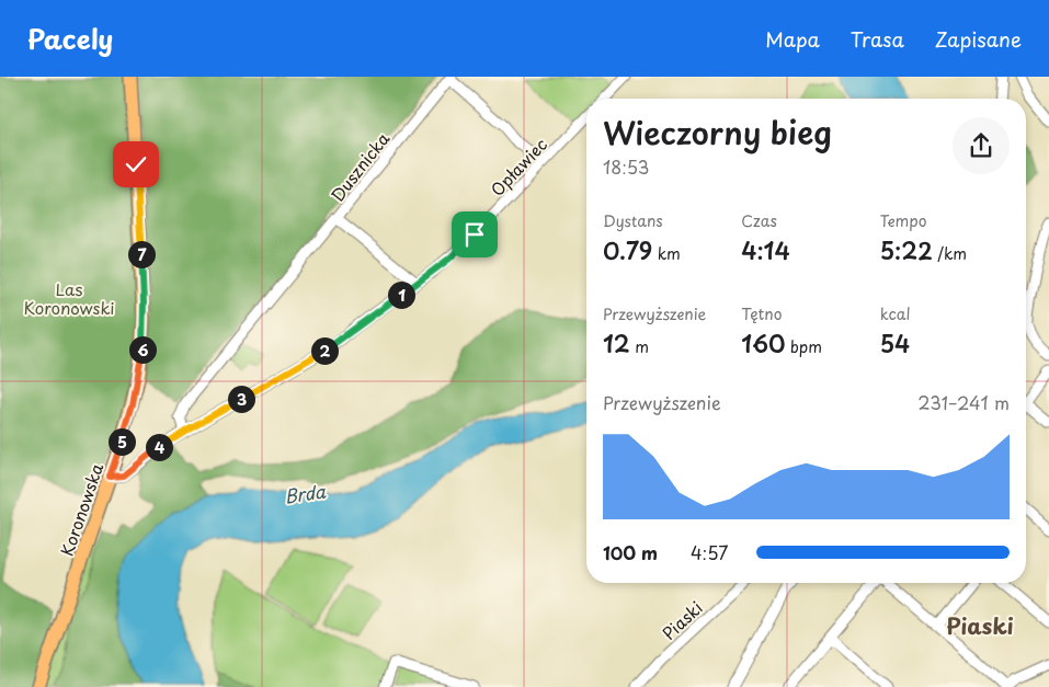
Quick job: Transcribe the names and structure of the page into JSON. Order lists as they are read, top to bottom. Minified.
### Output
{"streets":{"main road":["Koronowska"],"street":["Dusznicka","Opławiec","Piaski"]},"crossings":[["Dusznicka","Opławiec"],["Opławiec","Koronowska"]],"districts":["Piaski"],"water":["Brda"],"parks":["Las Koronowski"],"page":{"header":"Pacely","nav":["Mapa","Trasa","Zapisane"],"heading":["Wieczorny bieg","18:53"],"stats":[["Dystans","0.79 km"],["Czas","4:14"],["Tempo","5:22 /km"],["Przewyższenie","12 m"],["Tętno","160 bpm"],["kcal","54"]],"pins":["7","1","6","2","3","5","4"],"chart":["Przewyższenie","231–241 m"],"list":[{"name":"100 m","note":"4:57"}]}}
